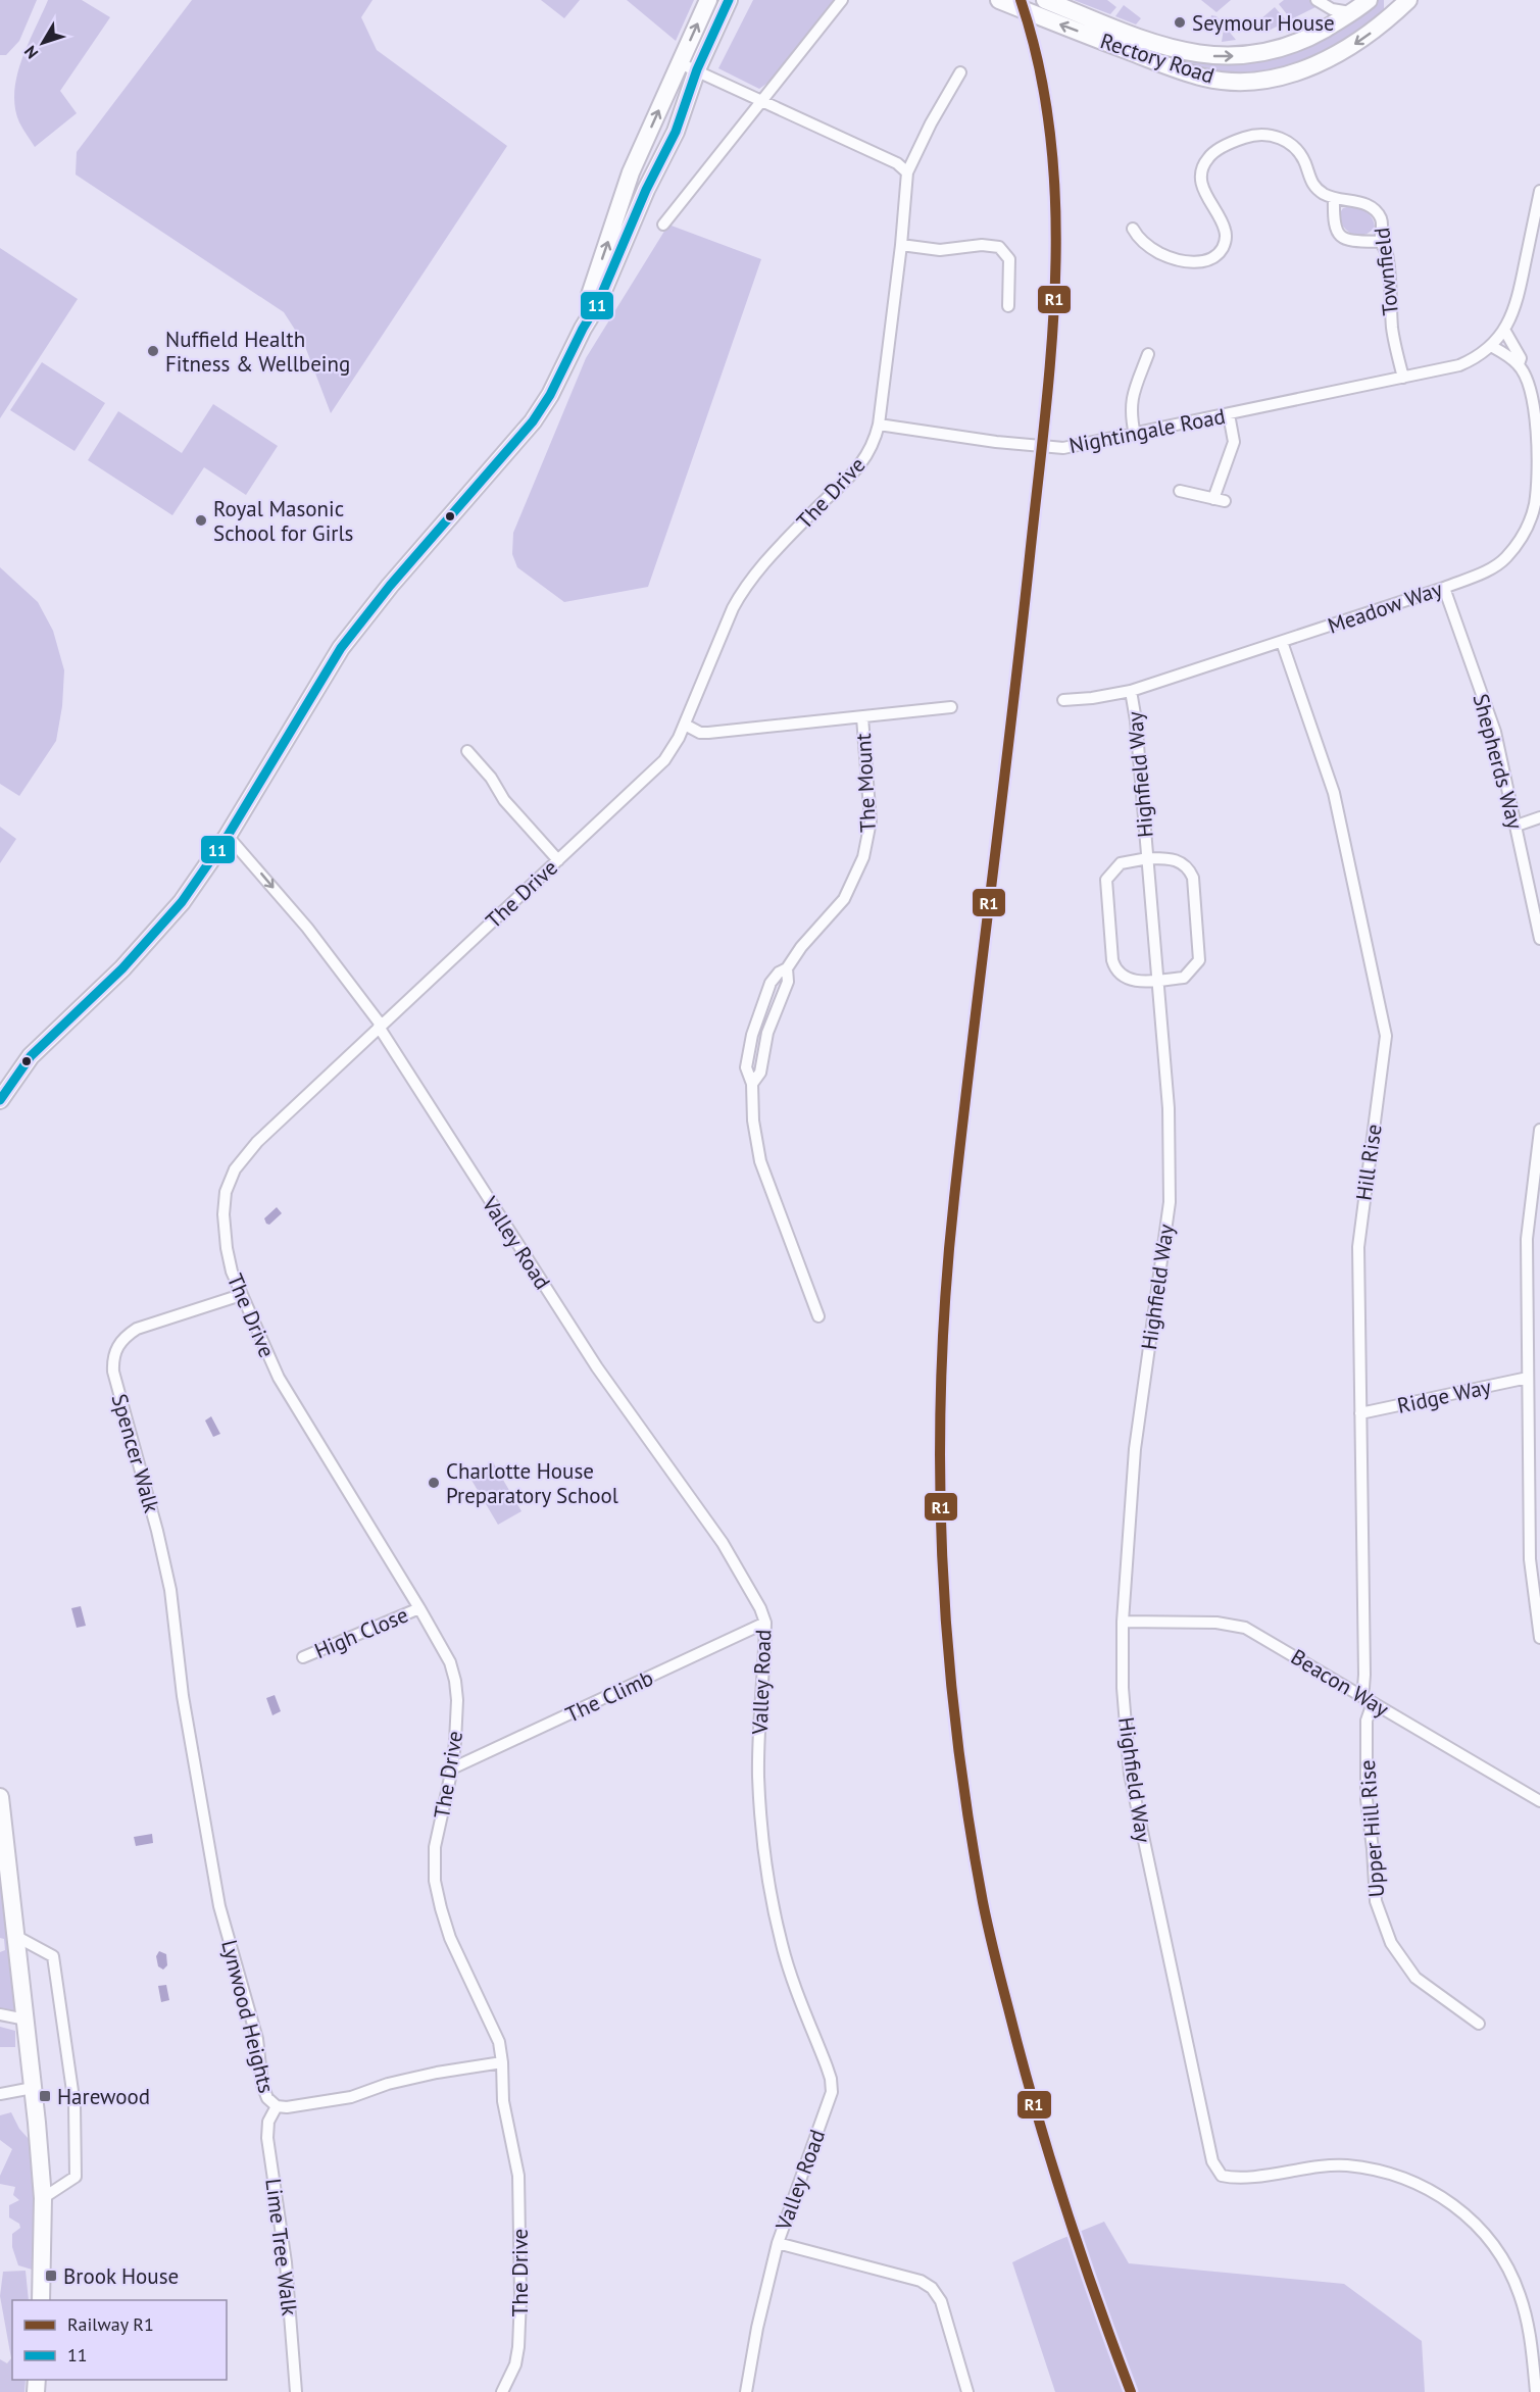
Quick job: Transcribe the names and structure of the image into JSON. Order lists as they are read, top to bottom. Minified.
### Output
{"streets":{"main road":["Rectory Road"],"street":["Townfield","Nightingale Road","The Drive","Meadow Way","Shepherds Way","Highfield Way","The Mount","Hill Rise","Valley Road","Ridge Way","Spencer Walk","High Close","Beacon Way","The Climb","Upper Hill Rise","Lynwood Heights","Lime Tree Walk"]},"crossings":[["Townfield","Nightingale Road"],["Nightingale Road","The Drive"],["Nightingale Road","Meadow Way"],["The Drive","Valley Road"],["The Drive","Spencer Walk"],["The Drive","High Close"],["The Drive","The Climb"],["The Drive","Lynwood Heights"],["Meadow Way","Shepherds Way"],["Meadow Way","Highfield Way"],["Meadow Way","Hill Rise"],["Highfield Way","Beacon Way"],["Hill Rise","Ridge Way"],["Hill Rise","Beacon Way"],["Valley Road","The Climb"],["Spencer Walk","Lynwood Heights"],["Beacon Way","Upper Hill Rise"],["Lynwood Heights","Lime Tree Walk"]],"places":{"other":["Seymour House","Nuffield Health Fitness & Wellbeing","Royal Masonic School for Girls","Charlotte House Preparatory School"],"transit":["Harewood","Brook House"]},"lines":["rail line R1","transit line 11"],"legend":["Railway R1","11"],"north":"bottom left"}
